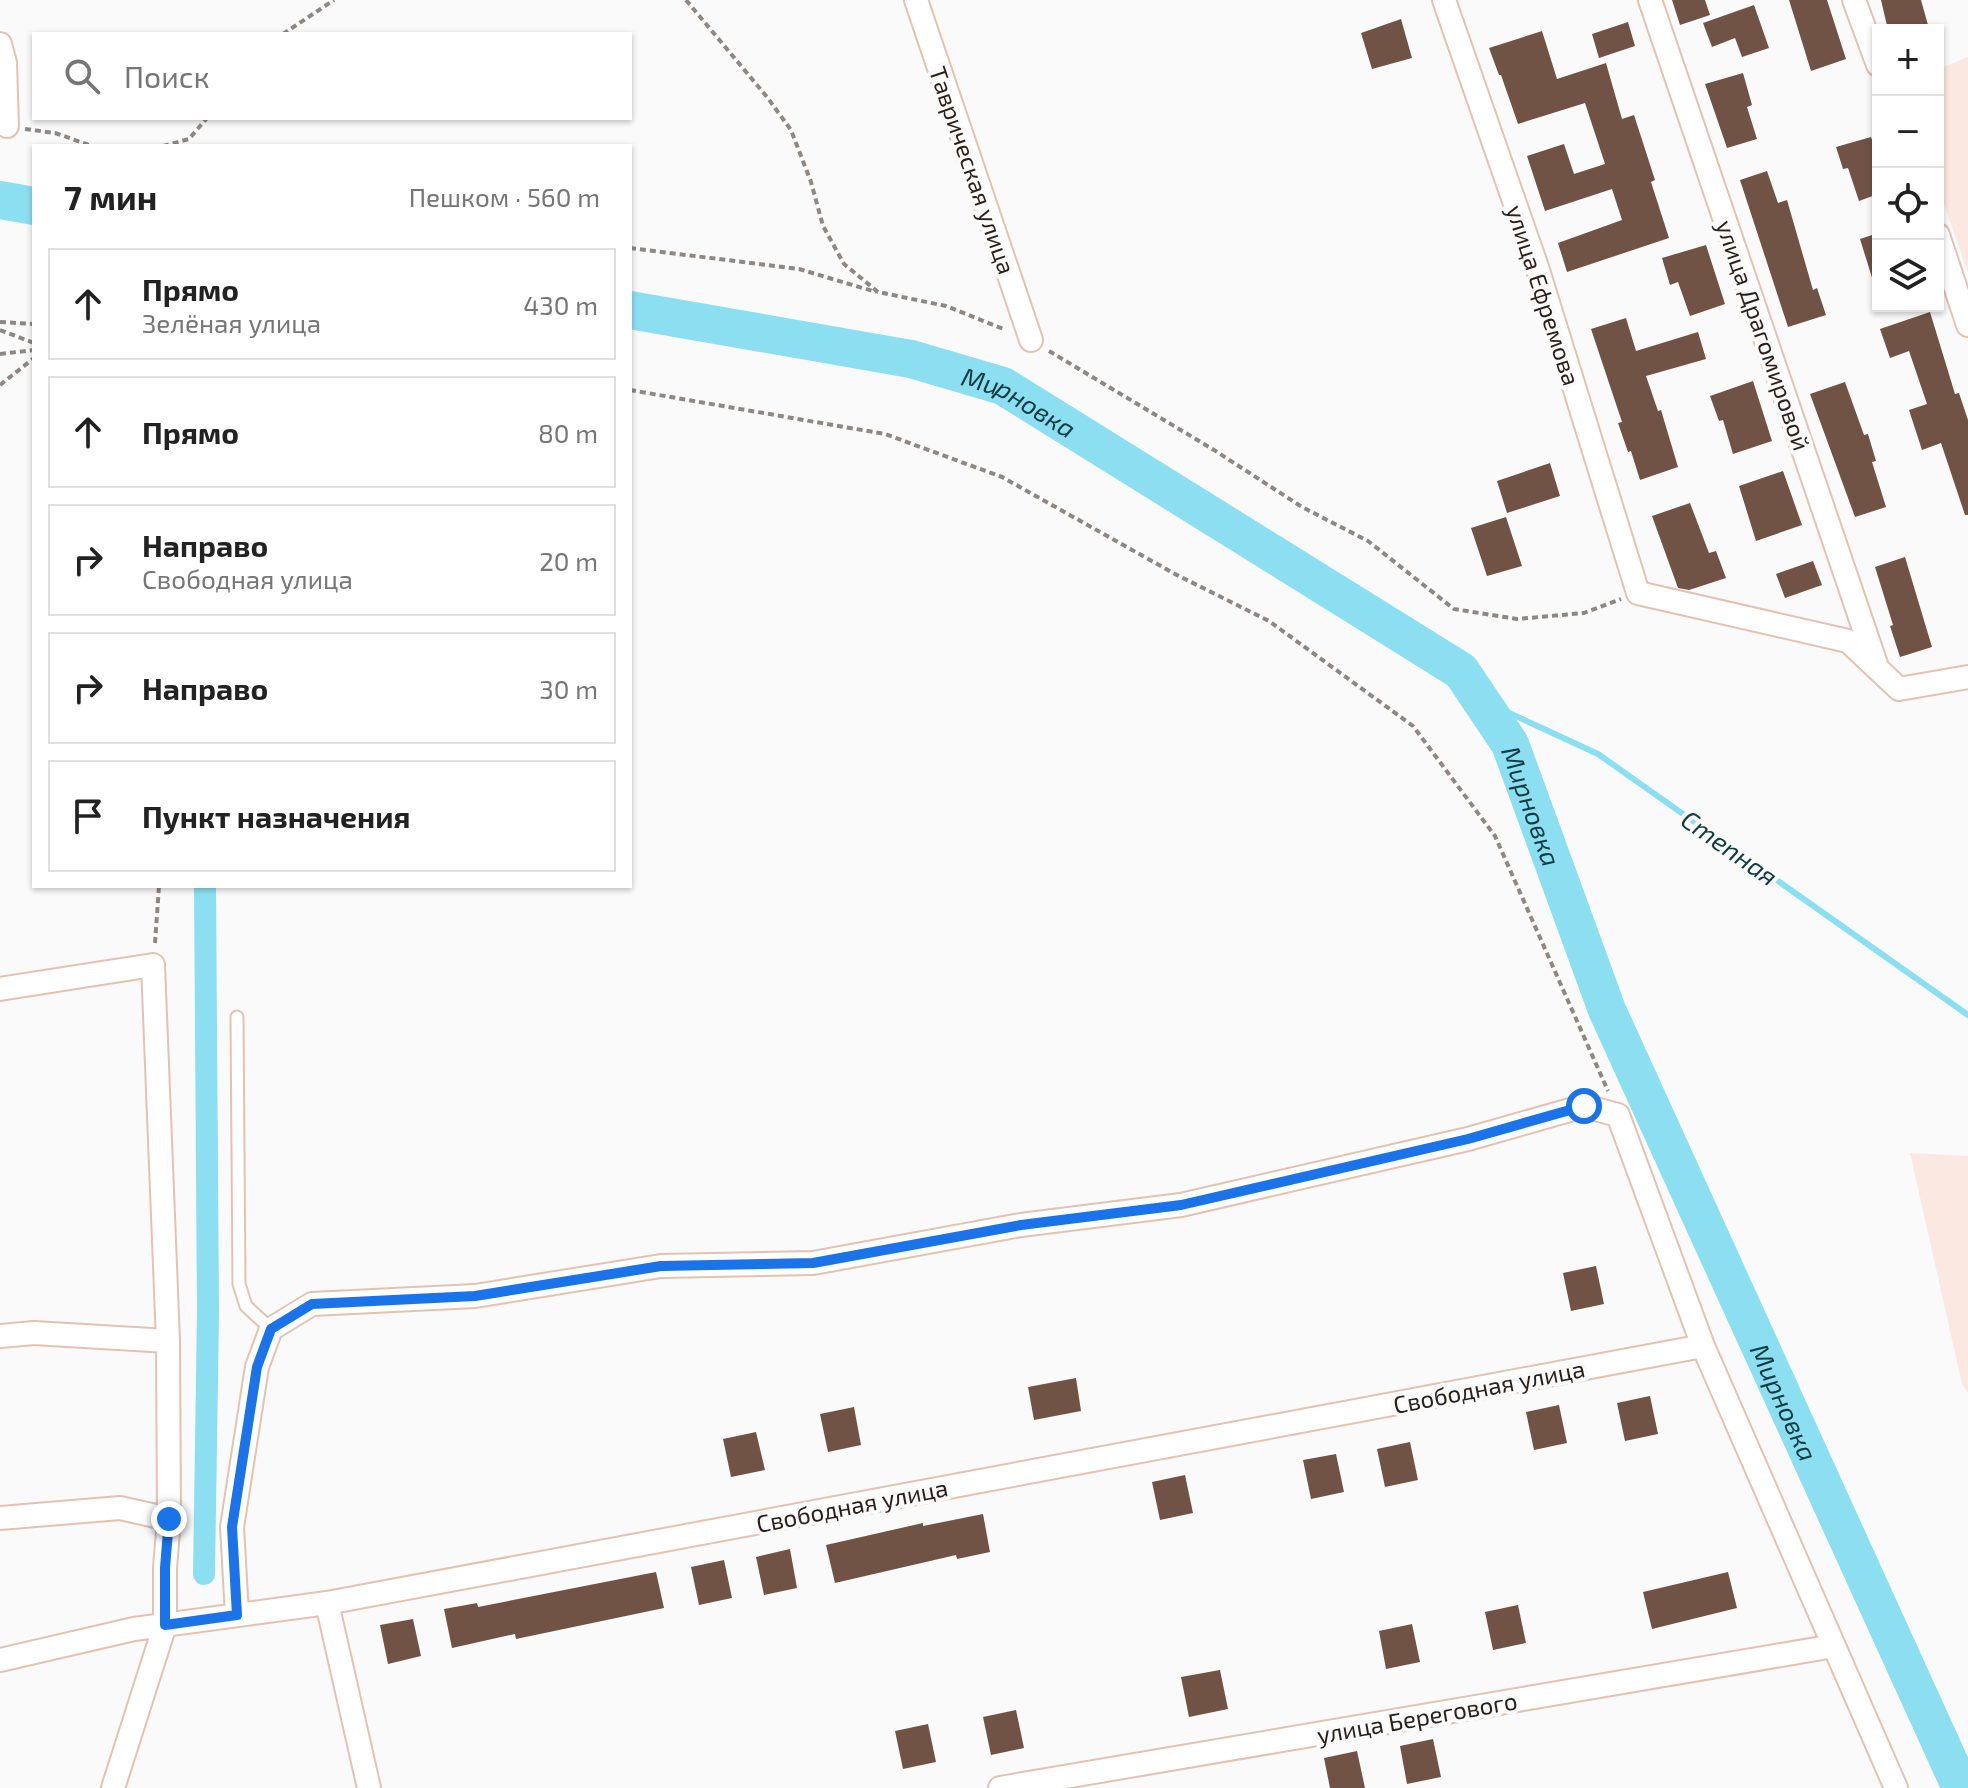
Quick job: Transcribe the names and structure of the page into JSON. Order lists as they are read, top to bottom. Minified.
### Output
{"streets":{"street":["Таврическая улица","улица Ефремова","улица Драгомировой","Свободная улица","улица Берегового"]},"water":["Мирновка","Степная"],"page":{"map_buttons":["+","−"],"search":"Поиск","heading":["7 мин","Пешком · 560 m"],"list":[["Прямо","Зелёная улица","430 m"],["Прямо","80 m"],["Направо","Свободная улица","20 m"],["Направо","30 m"],"Пункт назначения"]}}
